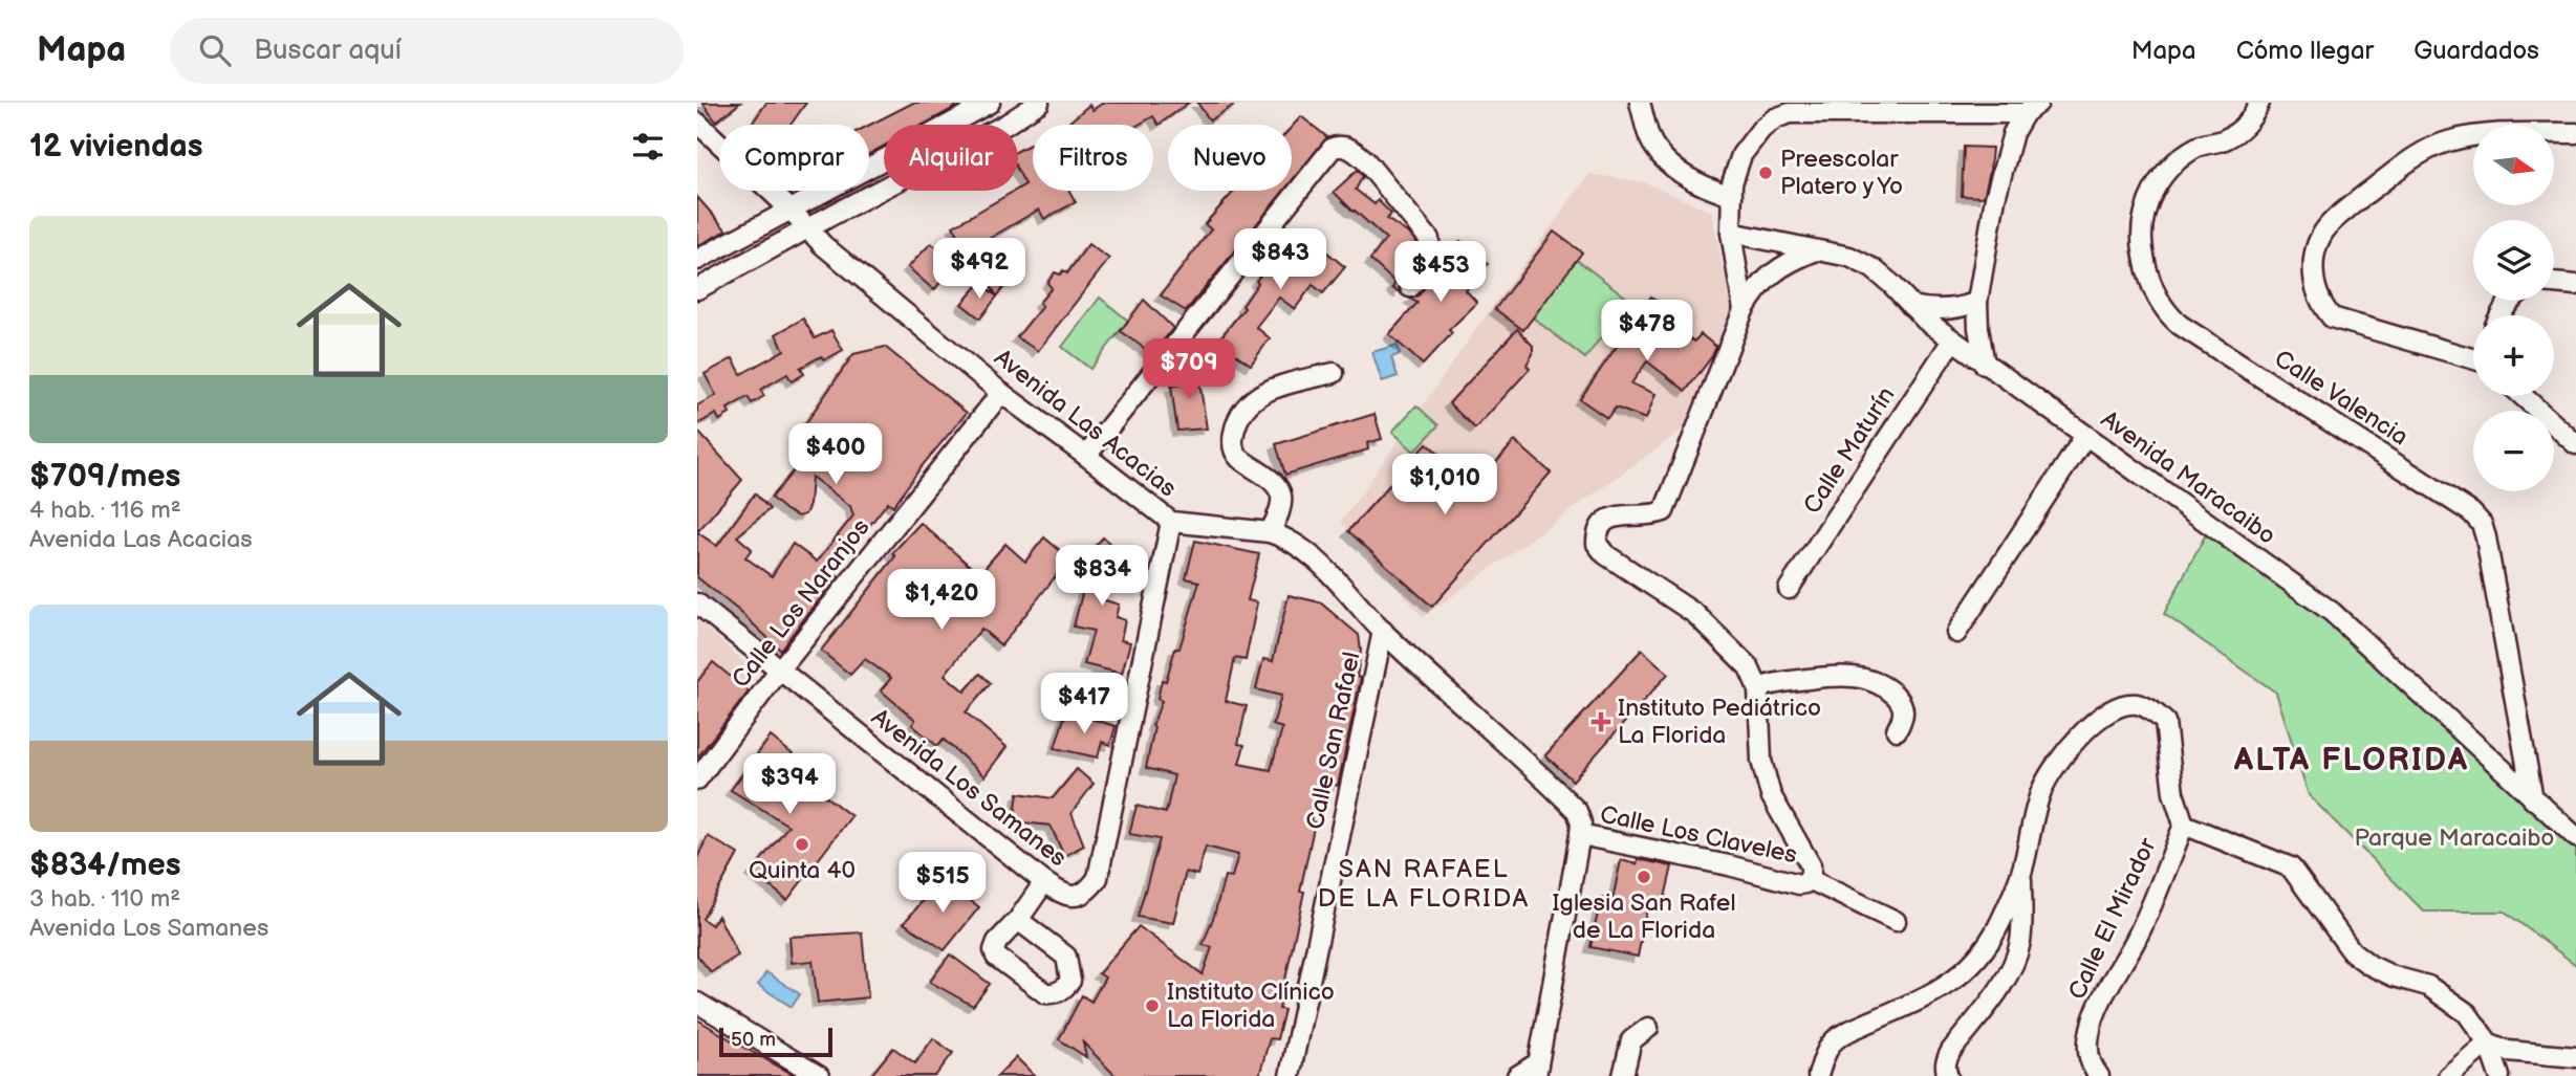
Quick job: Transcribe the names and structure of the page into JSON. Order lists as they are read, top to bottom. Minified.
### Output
{"streets":{"street":["Calle Valencia","Avenida Las Acacias","Calle Maturín","Avenida Maracaibo","Calle Los Naranjos","Calle San Rafael","Avenida Los Samanes","Calle Los Claveles","Calle El Mirador"]},"crossings":[["Calle Valencia","Avenida Maracaibo"],["Avenida Las Acacias","Calle Los Naranjos"],["Avenida Las Acacias","Calle San Rafael"],["Avenida Las Acacias","Avenida Los Samanes"],["Avenida Las Acacias","Calle Los Claveles"],["Calle Maturín","Avenida Maracaibo"],["Calle Los Naranjos","Avenida Los Samanes"]],"districts":["ALTA FLORIDA","SAN RAFAEL DE LA FLORIDA"],"parks":["Parque Maracaibo"],"places":{"other":["Preescolar Platero y Yo","Quinta 40","Iglesia San Rafel de La Florida","Instituto Clínico La Florida"],"health":["Instituto Pediátrico La Florida"]},"scale_bar":"50 m","north":"right","page":{"header":"Mapa","search":"Buscar aquí","nav":["Mapa","Cómo llegar","Guardados"],"heading":"12 viviendas","map_buttons":["+","−"],"chip":["Comprar","Alquilar","Filtros","Nuevo"],"list":[{"name":"$709/mes","note":"4 hab. · 116 m² · Avenida Las Acacias"},{"name":"$834/mes","note":"3 hab. · 110 m² · Avenida Los Samanes"}],"price":["$843","$492","$453","$478","$709","$400","$1,010","$834","$1,420","$417","$394","$515"],"scale":"50 m"}}
